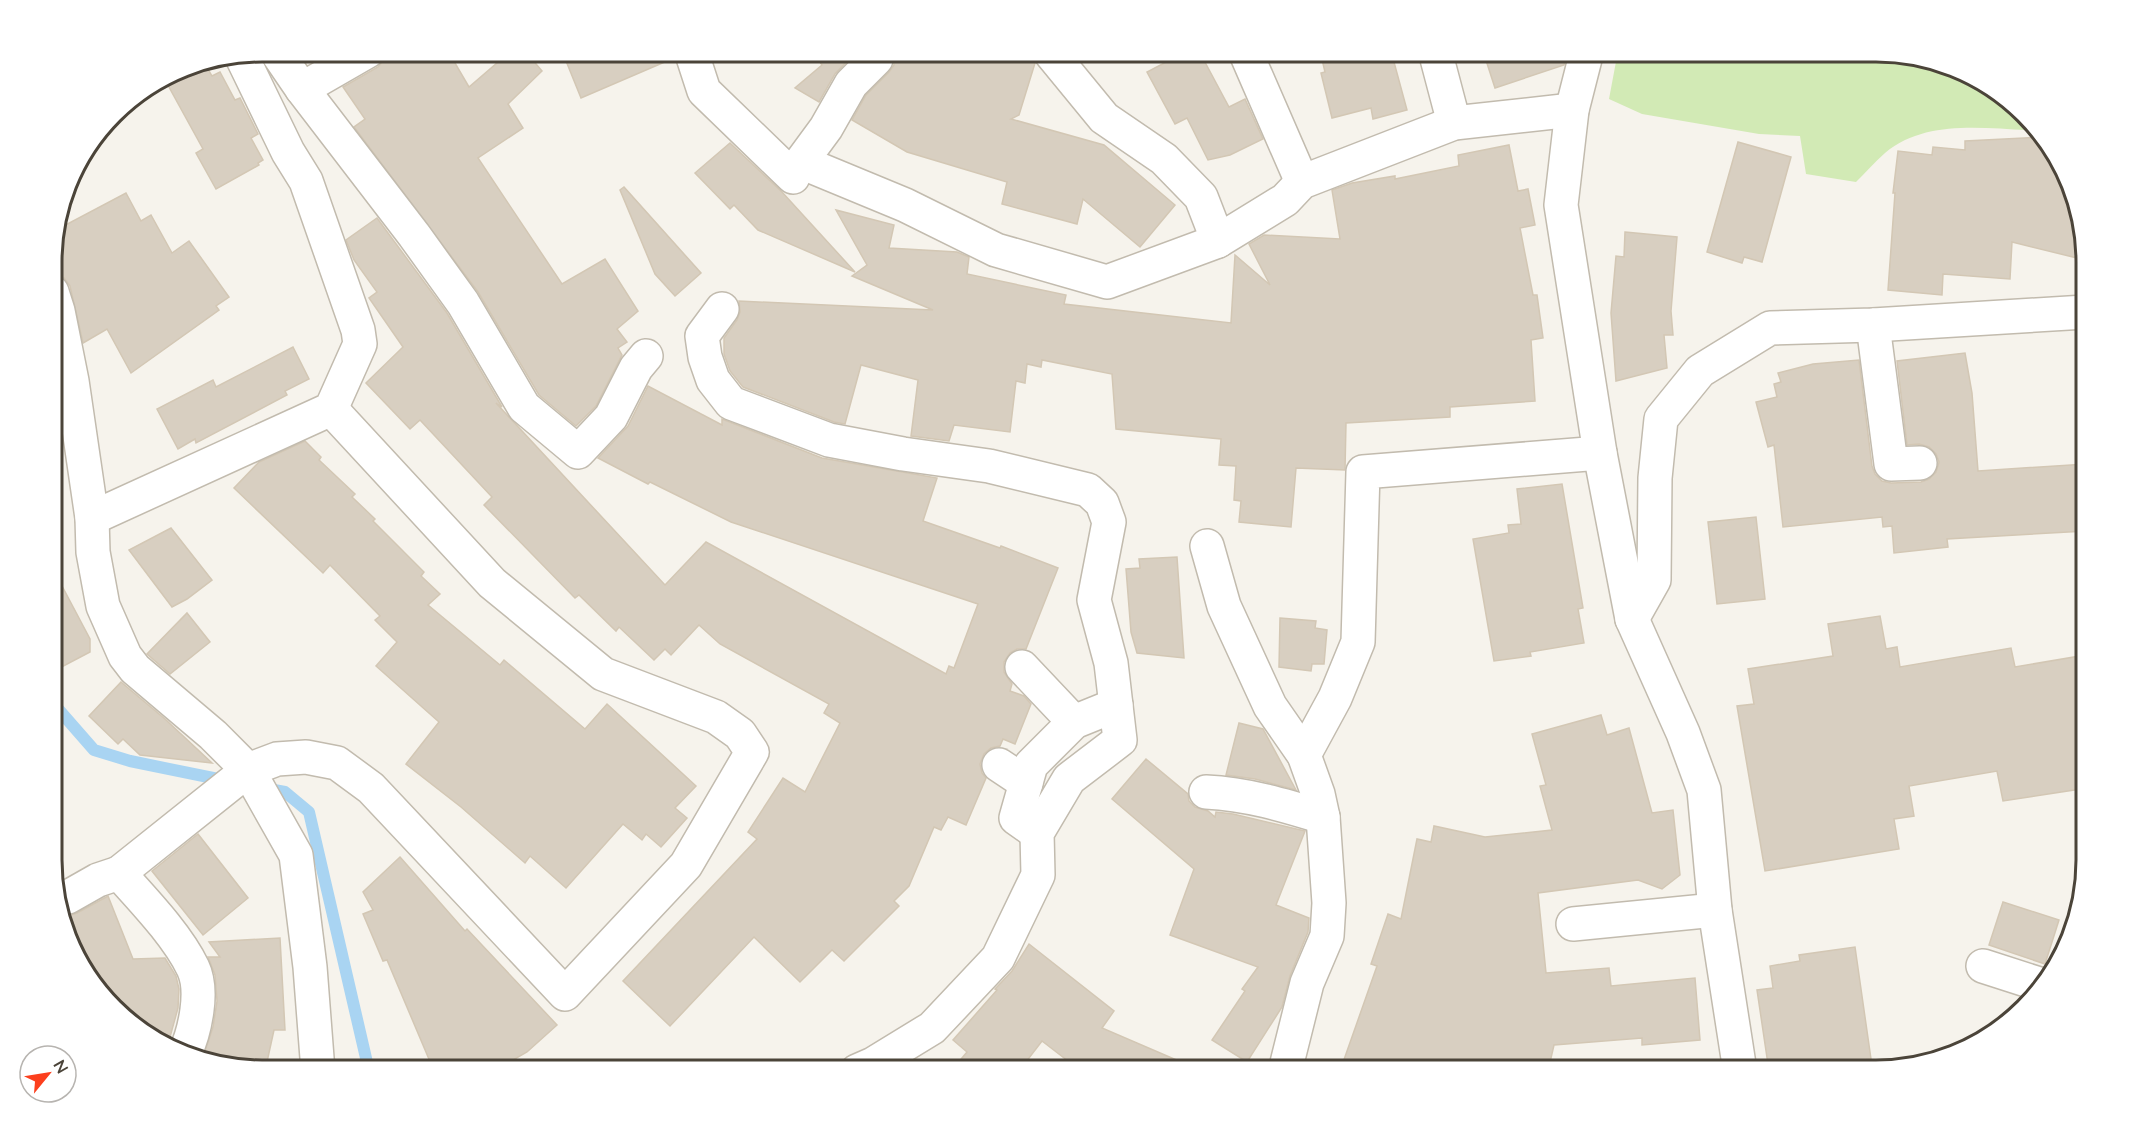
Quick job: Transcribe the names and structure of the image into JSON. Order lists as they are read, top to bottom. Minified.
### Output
{"north":"top right"}
